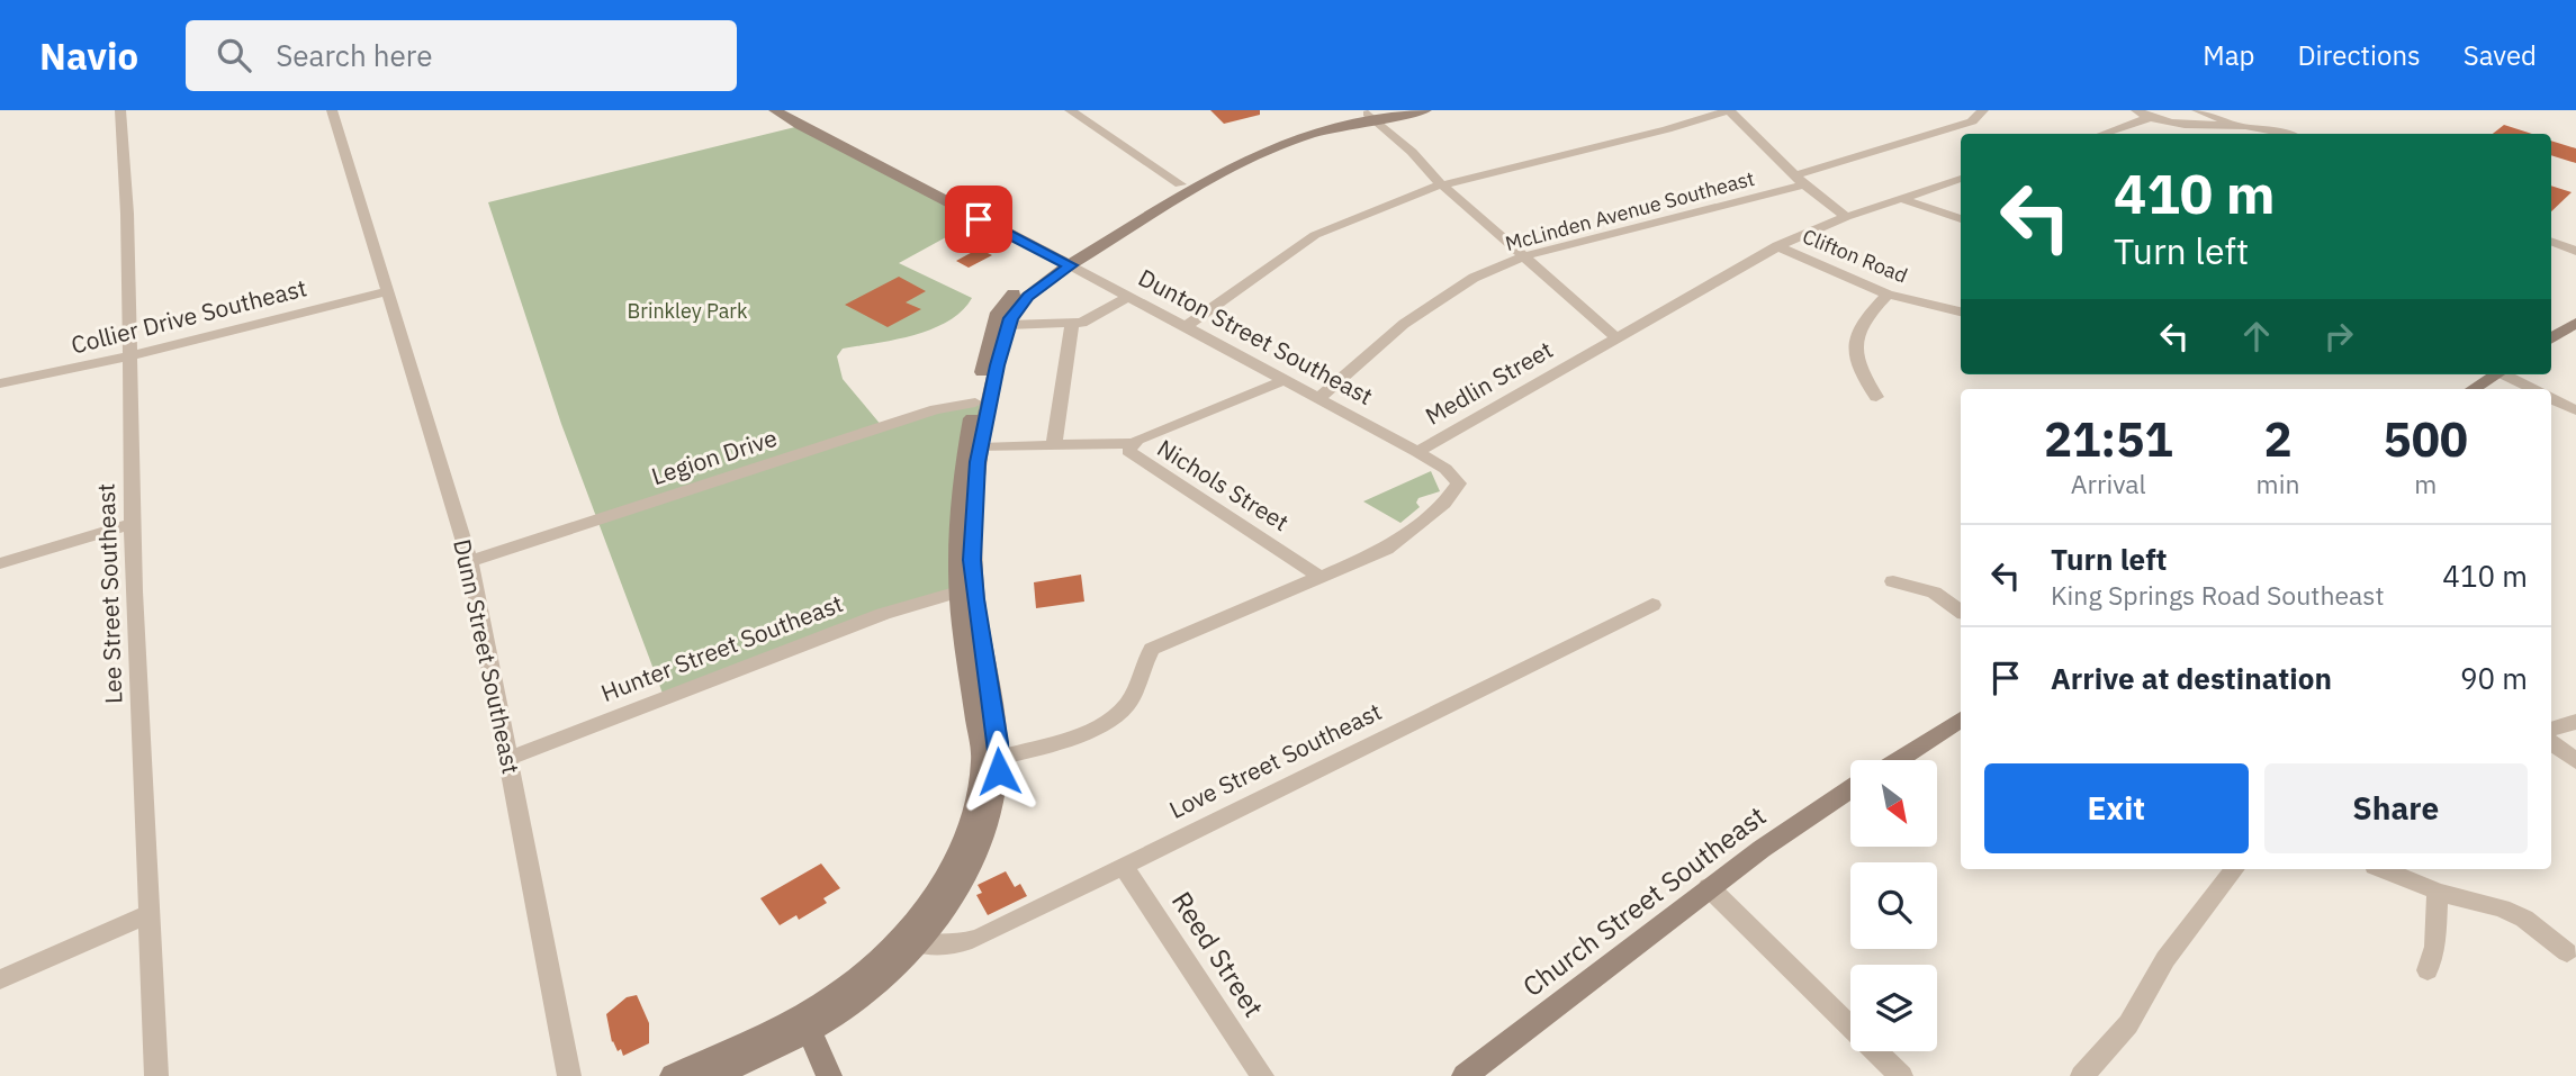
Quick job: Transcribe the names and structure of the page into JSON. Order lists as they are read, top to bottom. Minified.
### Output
{"streets":{"main road":["Church Street Southeast"],"street":["McLinden Avenue Southeast","Clifton Road","Collier Drive Southeast","Dunton Street Southeast","Medlin Street","Legion Drive","Nichols Street","Lee Street Southeast","Hunter Street Southeast","Dunn Street Southeast","Love Street Southeast","Reed Street"]},"crossings":[["McLinden Avenue Southeast","Dunton Street Southeast"],["Clifton Road","Medlin Street"],["Collier Drive Southeast","Lee Street Southeast"],["Collier Drive Southeast","Dunn Street Southeast"],["Dunton Street Southeast","Medlin Street"],["Dunton Street Southeast","Nichols Street"],["Medlin Street","Nichols Street"],["Legion Drive","Dunn Street Southeast"],["Hunter Street Southeast","Dunn Street Southeast"],["Love Street Southeast","Reed Street"]],"parks":["Brinkley Park"],"north":"bottom right","page":{"header":"Navio","search":"Search here","nav":["Map","Directions","Saved"],"turn":["410 m","Turn left"],"eta":["21:51","Arrival","2","min","500","m"],"list":[{"name":"Turn left","note":"King Springs Road Southeast","value":"410 m"},{"name":"Arrive at destination","value":"90 m"}],"buttons":["Exit","Share"]}}
